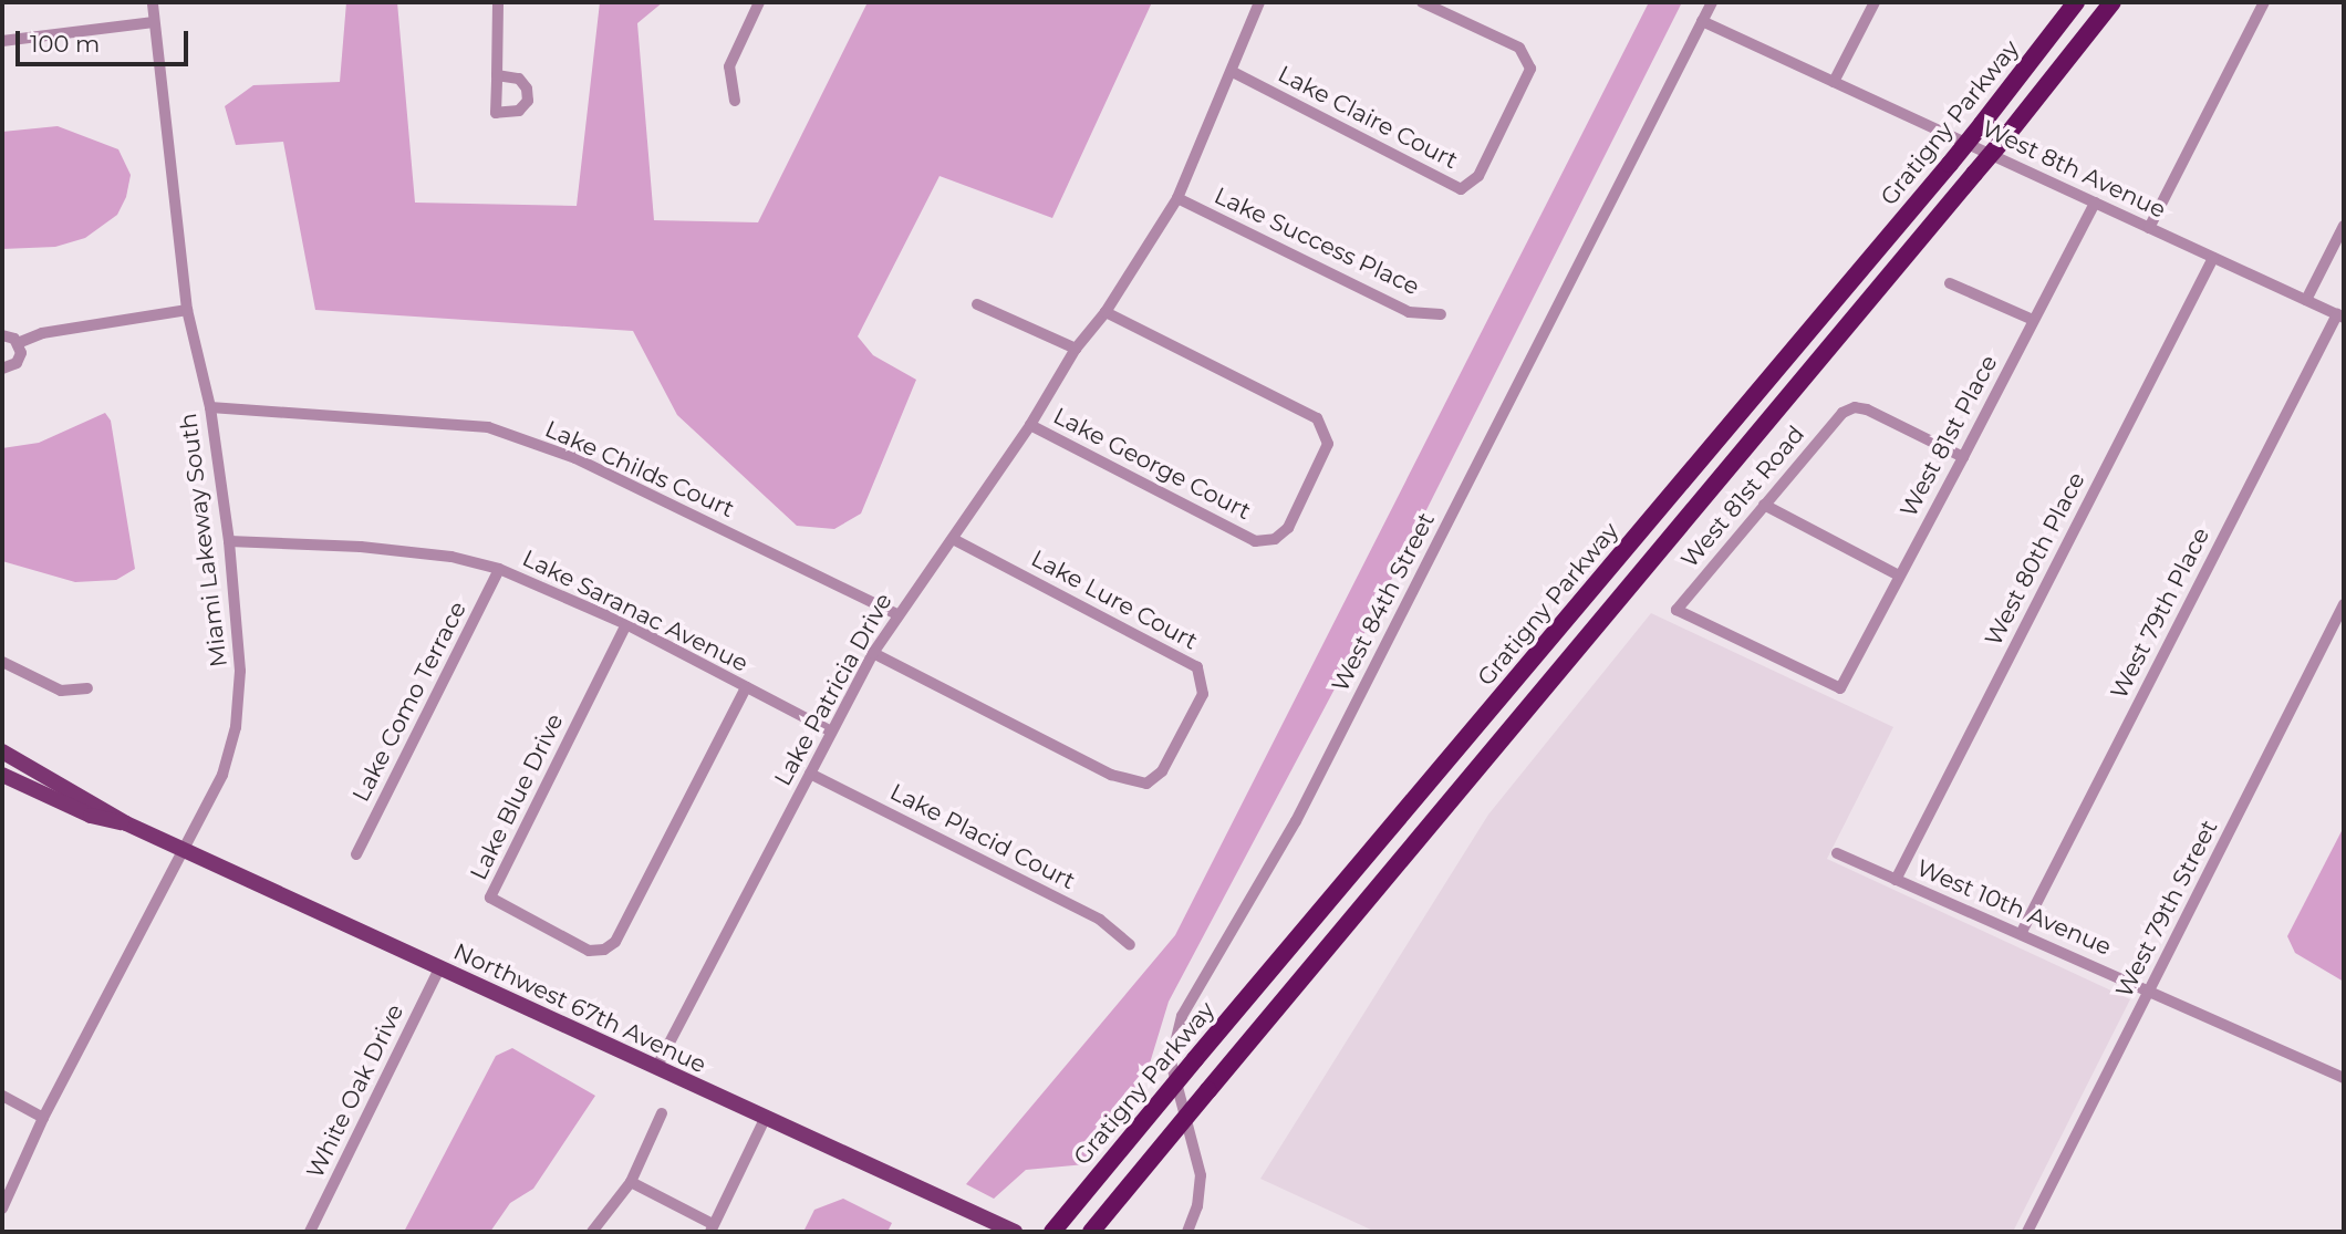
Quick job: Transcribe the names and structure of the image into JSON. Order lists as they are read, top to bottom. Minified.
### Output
{"streets":{"highway":["Gratigny Parkway"],"main road":["Northwest 67th Avenue"],"street":["Lake Claire Court","West 8th Avenue","Lake Success Place","West 81st Place","Lake George Court","Lake Childs Court","West 81st Road","Miami Lakeway South","West 80th Place","Lake Lure Court","West 84th Street","Lake Saranac Avenue","West 79th Place","Lake Patricia Drive","Lake Como Terrace","Lake Blue Drive","Lake Placid Court","West 10th Avenue","West 79th Street","White Oak Drive"]},"crossings":[["Lake Claire Court","Lake Patricia Drive"],["West 8th Avenue","West 81st Place"],["West 8th Avenue","West 80th Place"],["West 8th Avenue","West 84th Street"],["West 8th Avenue","West 79th Place"],["Lake Success Place","Lake Patricia Drive"],["West 81st Place","West 81st Road"],["Lake George Court","Lake Patricia Drive"],["Lake Childs Court","Miami Lakeway South"],["Lake Childs Court","Lake Patricia Drive"],["Miami Lakeway South","Lake Saranac Avenue"],["Miami Lakeway South","Northwest 67th Avenue"],["West 80th Place","West 10th Avenue"],["Lake Lure Court","Lake Patricia Drive"],["Lake Saranac Avenue","Lake Patricia Drive"],["Lake Saranac Avenue","Lake Como Terrace"],["Lake Saranac Avenue","Lake Blue Drive"],["West 79th Place","West 10th Avenue"],["Lake Patricia Drive","Lake Placid Court"],["Lake Patricia Drive","Northwest 67th Avenue"],["West 10th Avenue","West 79th Street"],["Northwest 67th Avenue","White Oak Drive"]],"scale_bar":"100 m"}
